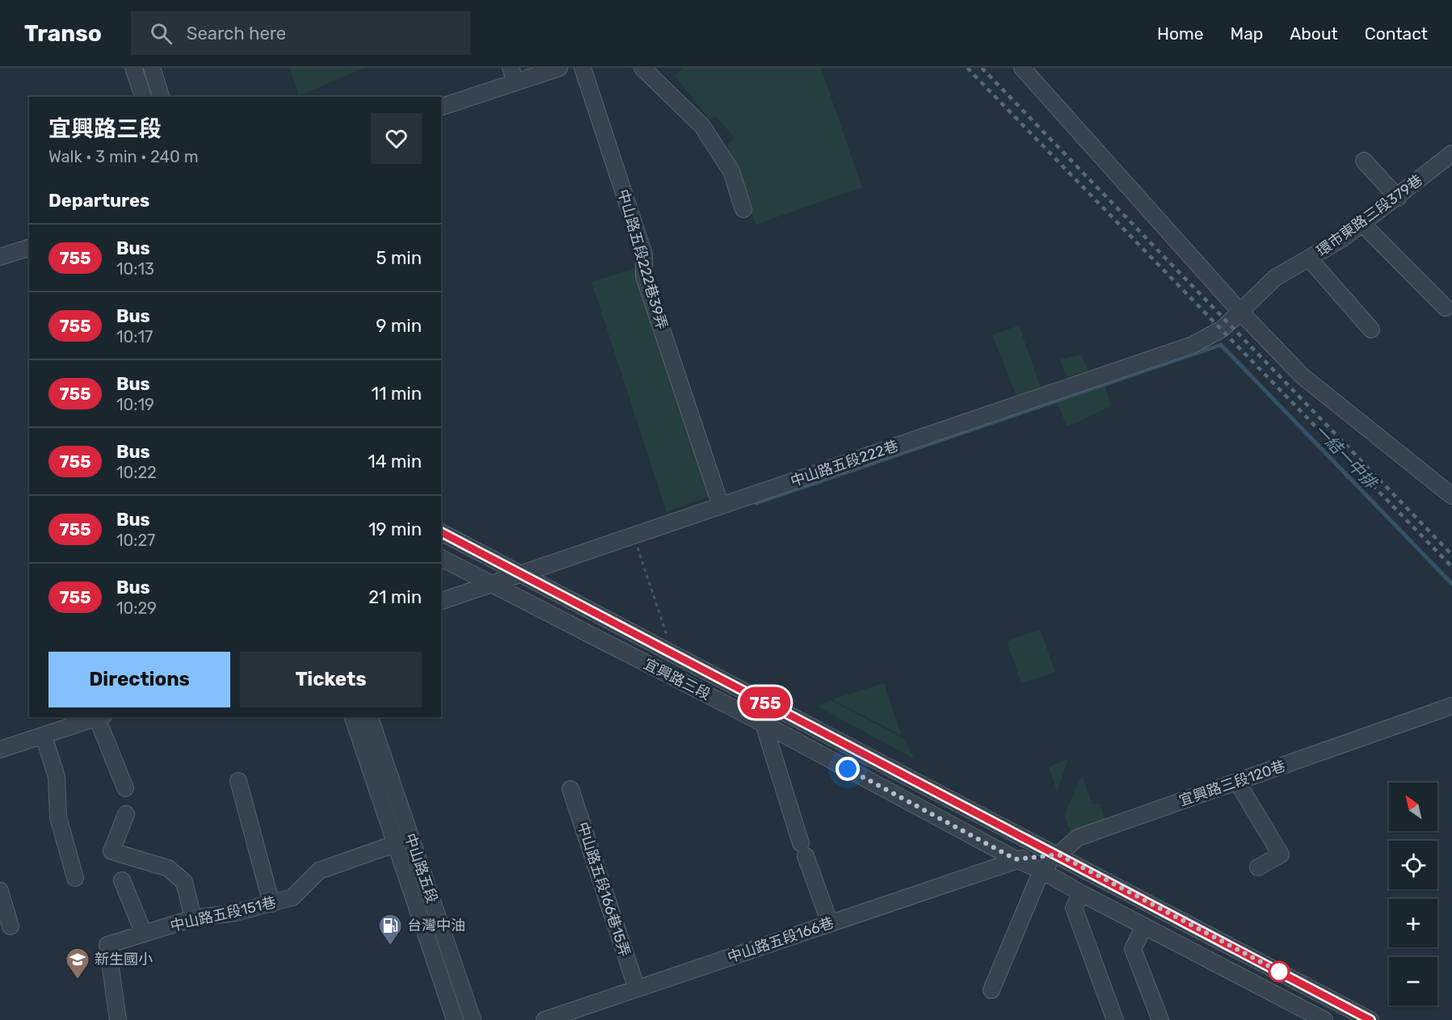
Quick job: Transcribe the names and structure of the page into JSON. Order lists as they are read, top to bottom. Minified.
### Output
{"streets":{"street":["環市東路三段379巷","中山路五段222巷39弄","中山路五段222巷","宜興路三段","宜興路三段120巷","中山路五段","中山路五段166巷15弄","中山路五段151巷","中山路五段166巷"]},"crossings":[["環市東路三段379巷","中山路五段222巷"],["中山路五段222巷39弄","中山路五段222巷"],["中山路五段222巷","宜興路三段"],["宜興路三段","宜興路三段120巷"],["宜興路三段","中山路五段166巷"],["中山路五段","中山路五段151巷"],["中山路五段166巷15弄","中山路五段166巷"]],"water":["一結一中排"],"places":{"fuel station":["台灣中油"],"school or university":["新生國小"]},"lines":["bus line 755"],"north":"top left","page":{"header":"Transo","search":"Search here","nav":["Home","Map","About","Contact"],"on_map":"755","heading":[["宜興路三段","Walk · 3 min · 240 m"],"Departures"],"list":[{"mark":"755","name":"Bus","note":"10:13","value":"5 min"},{"mark":"755","name":"Bus","note":"10:17","value":"9 min"},{"mark":"755","name":"Bus","note":"10:19","value":"11 min"},{"mark":"755","name":"Bus","note":"10:22","value":"14 min"},{"mark":"755","name":"Bus","note":"10:27","value":"19 min"},{"mark":"755","name":"Bus","note":"10:29","value":"21 min"}],"buttons":["Directions","Tickets"],"map_buttons":["+","−"]}}
